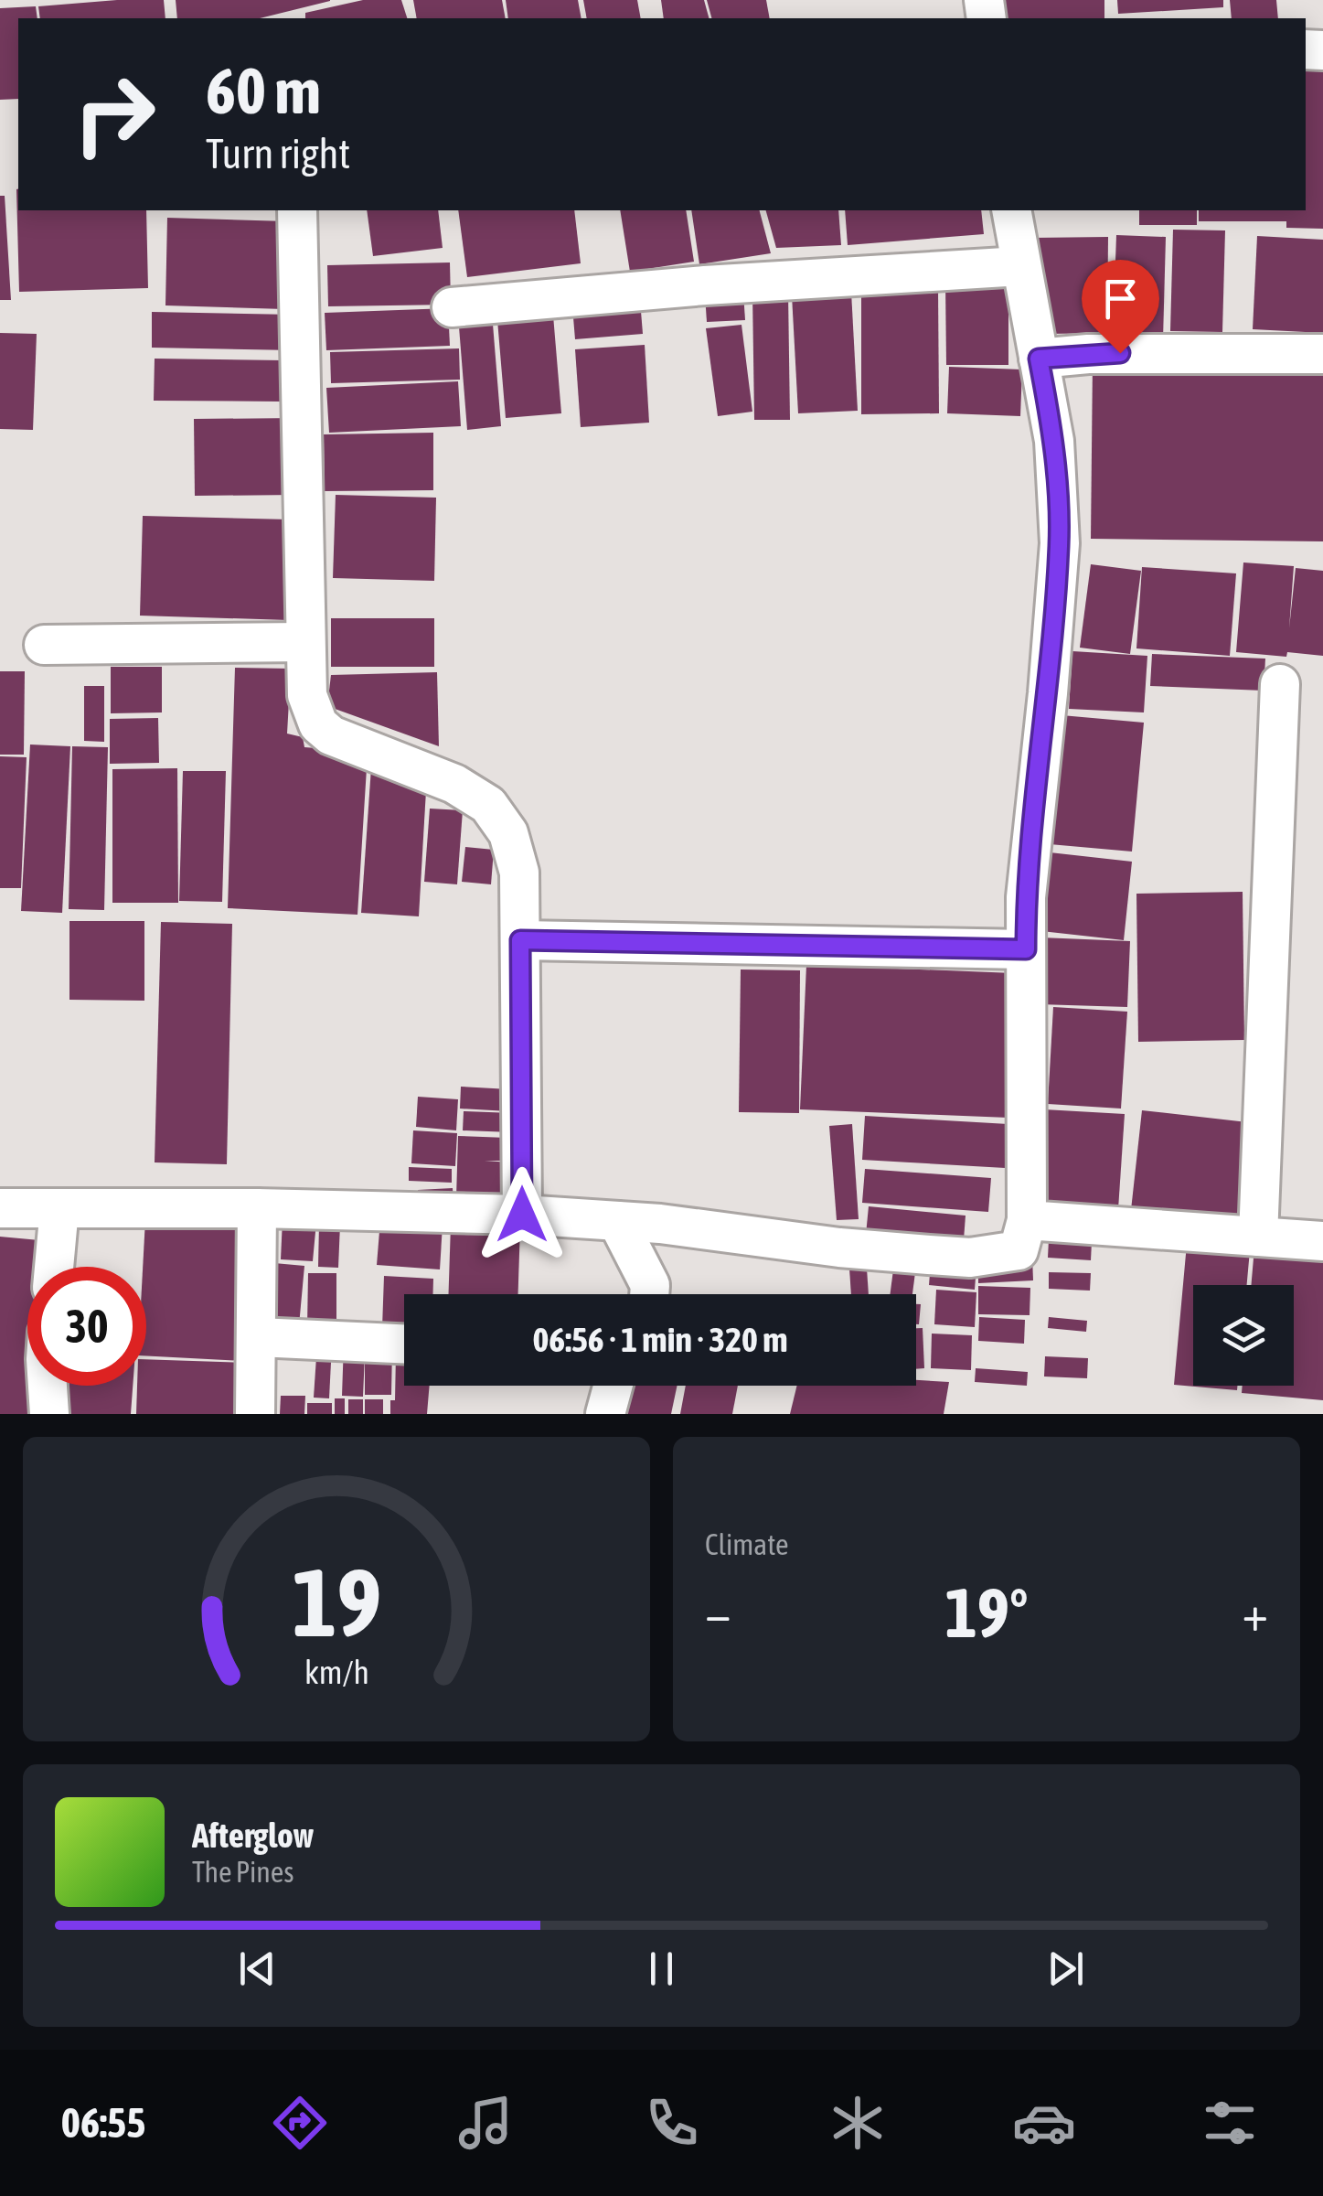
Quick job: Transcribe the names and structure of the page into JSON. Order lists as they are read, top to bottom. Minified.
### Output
{"page":{"turn":["60 m","Turn right"],"limit":"30","trip":"06:56 · 1 min · 320 m","tile":"Climate","heat":["−","19°","+"],"song":["Afterglow","The Pines"],"tabs":"06:55","gauge":["19","km/h"]}}
